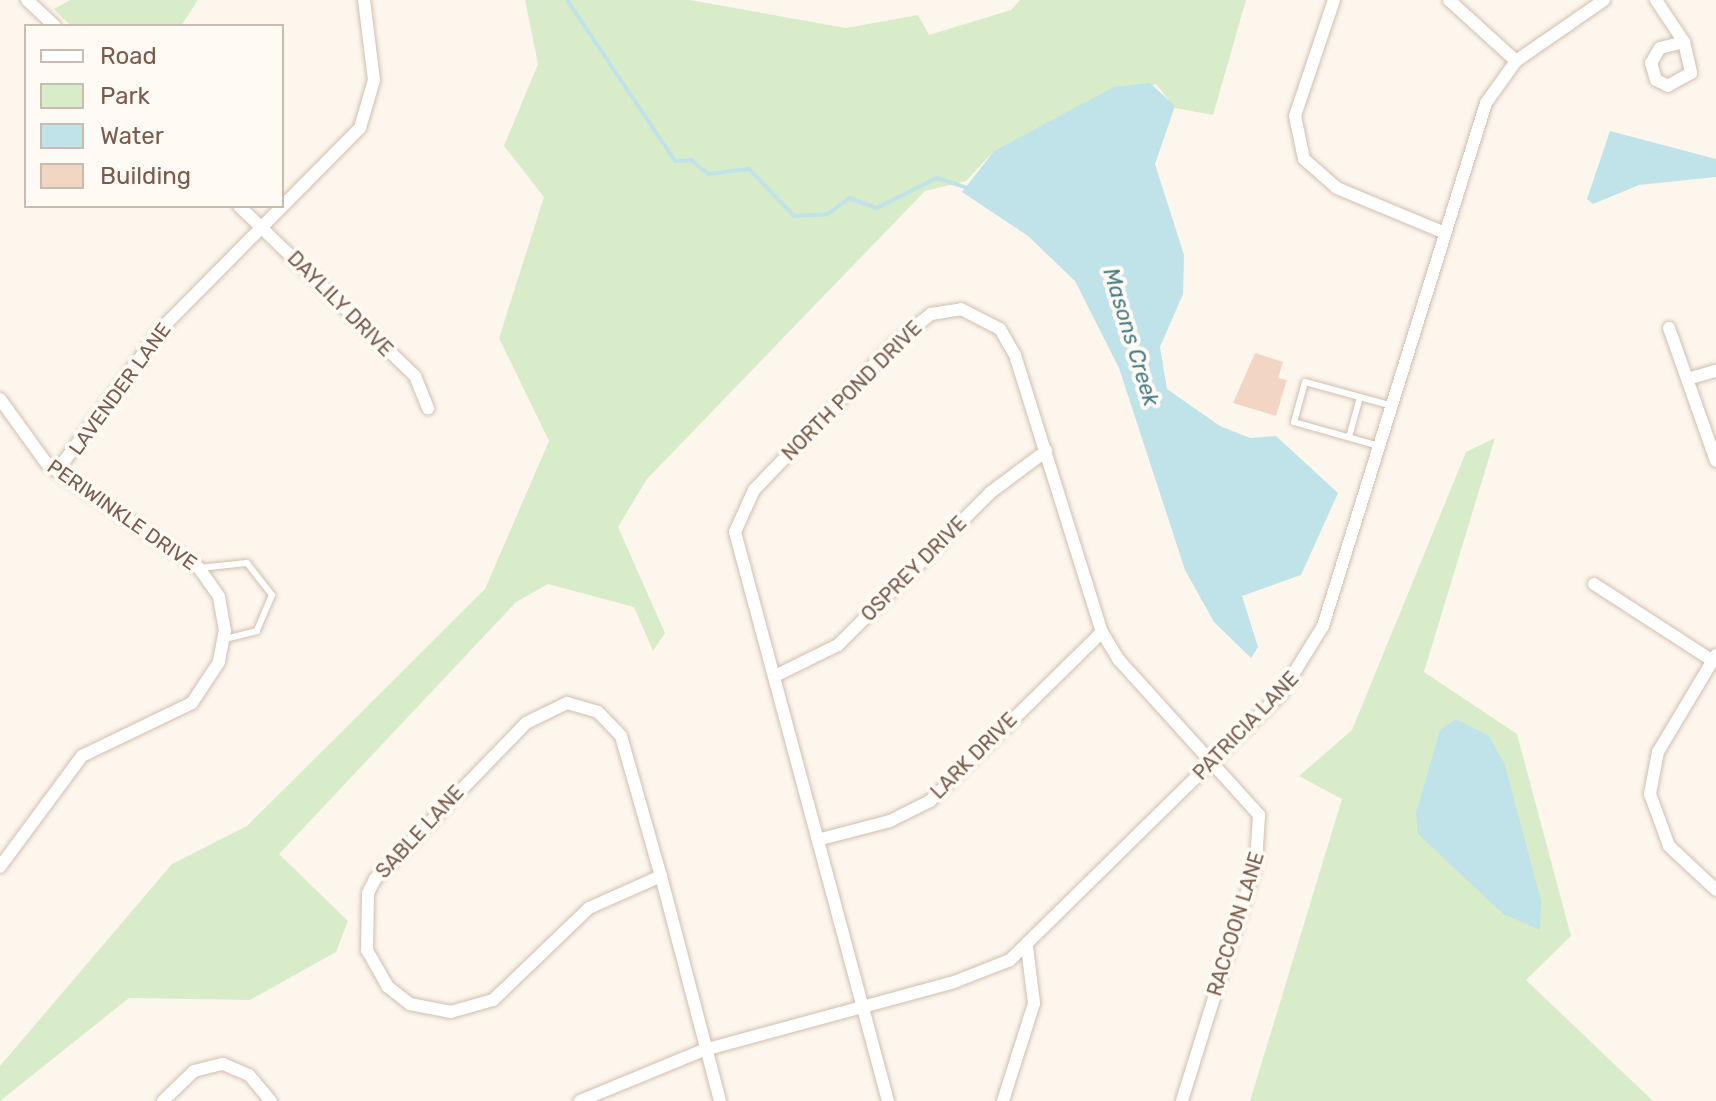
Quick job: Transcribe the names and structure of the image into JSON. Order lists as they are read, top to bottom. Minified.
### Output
{"streets":{"street":["DAYLILY DRIVE","LAVENDER LANE","NORTH POND DRIVE","PERIWINKLE DRIVE","OSPREY DRIVE","PATRICIA LANE","LARK DRIVE","SABLE LANE","RACCOON LANE"]},"crossings":[["DAYLILY DRIVE","LAVENDER LANE"],["LAVENDER LANE","PERIWINKLE DRIVE"],["NORTH POND DRIVE","OSPREY DRIVE"],["NORTH POND DRIVE","PATRICIA LANE"],["NORTH POND DRIVE","LARK DRIVE"],["NORTH POND DRIVE","RACCOON LANE"],["PATRICIA LANE","SABLE LANE"],["PATRICIA LANE","RACCOON LANE"]],"water":["Masons Creek"],"legend":["Road","Park","Water","Building"]}
